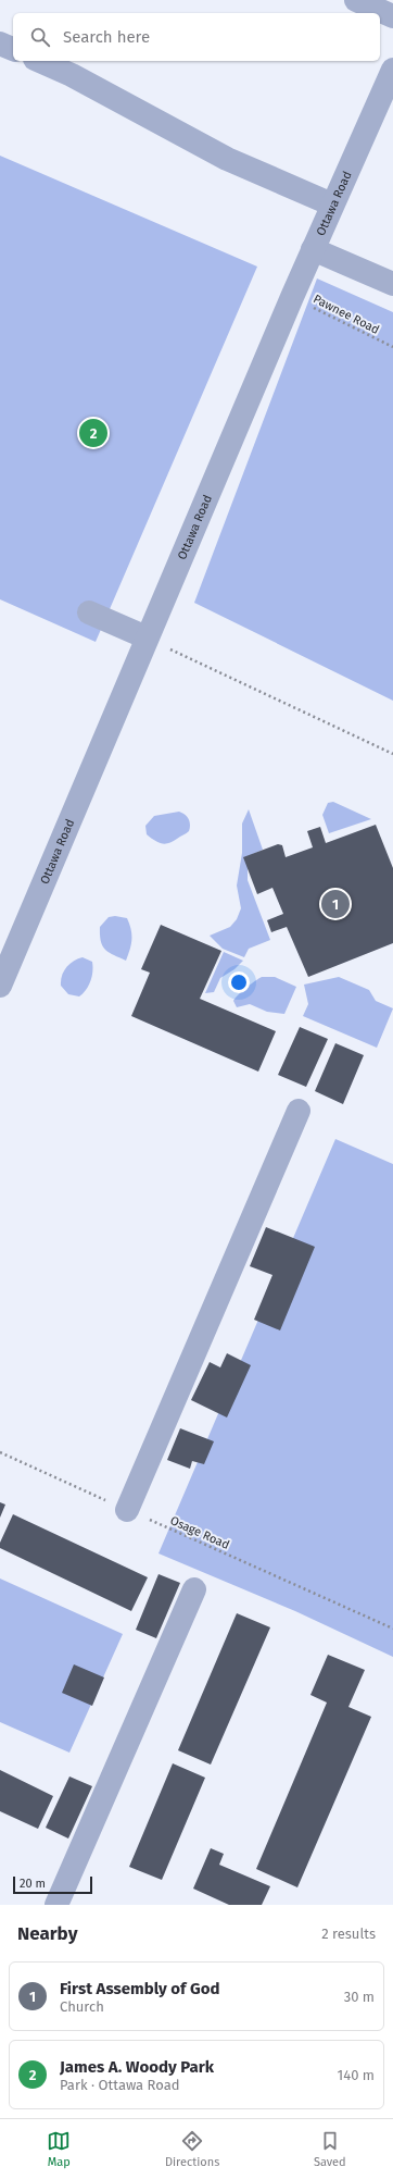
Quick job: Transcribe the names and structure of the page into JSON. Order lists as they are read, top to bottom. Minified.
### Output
{"streets":{"street":["Ottawa Road"],"path":["Pawnee Road","Osage Road"]},"crossings":[["Ottawa Road","Pawnee Road"]],"scale_bar":"20 m","page":{"search":"Search here","pins":["2","1"],"scale":"20 m","heading":["Nearby","2 results"],"list":[{"mark":"1","name":"First Assembly of God","note":"Church","value":"30 m"},{"mark":"2","name":"James A. Woody Park","note":"Park · Ottawa Road","value":"140 m"}],"nav":["Map","Directions","Saved"]}}
